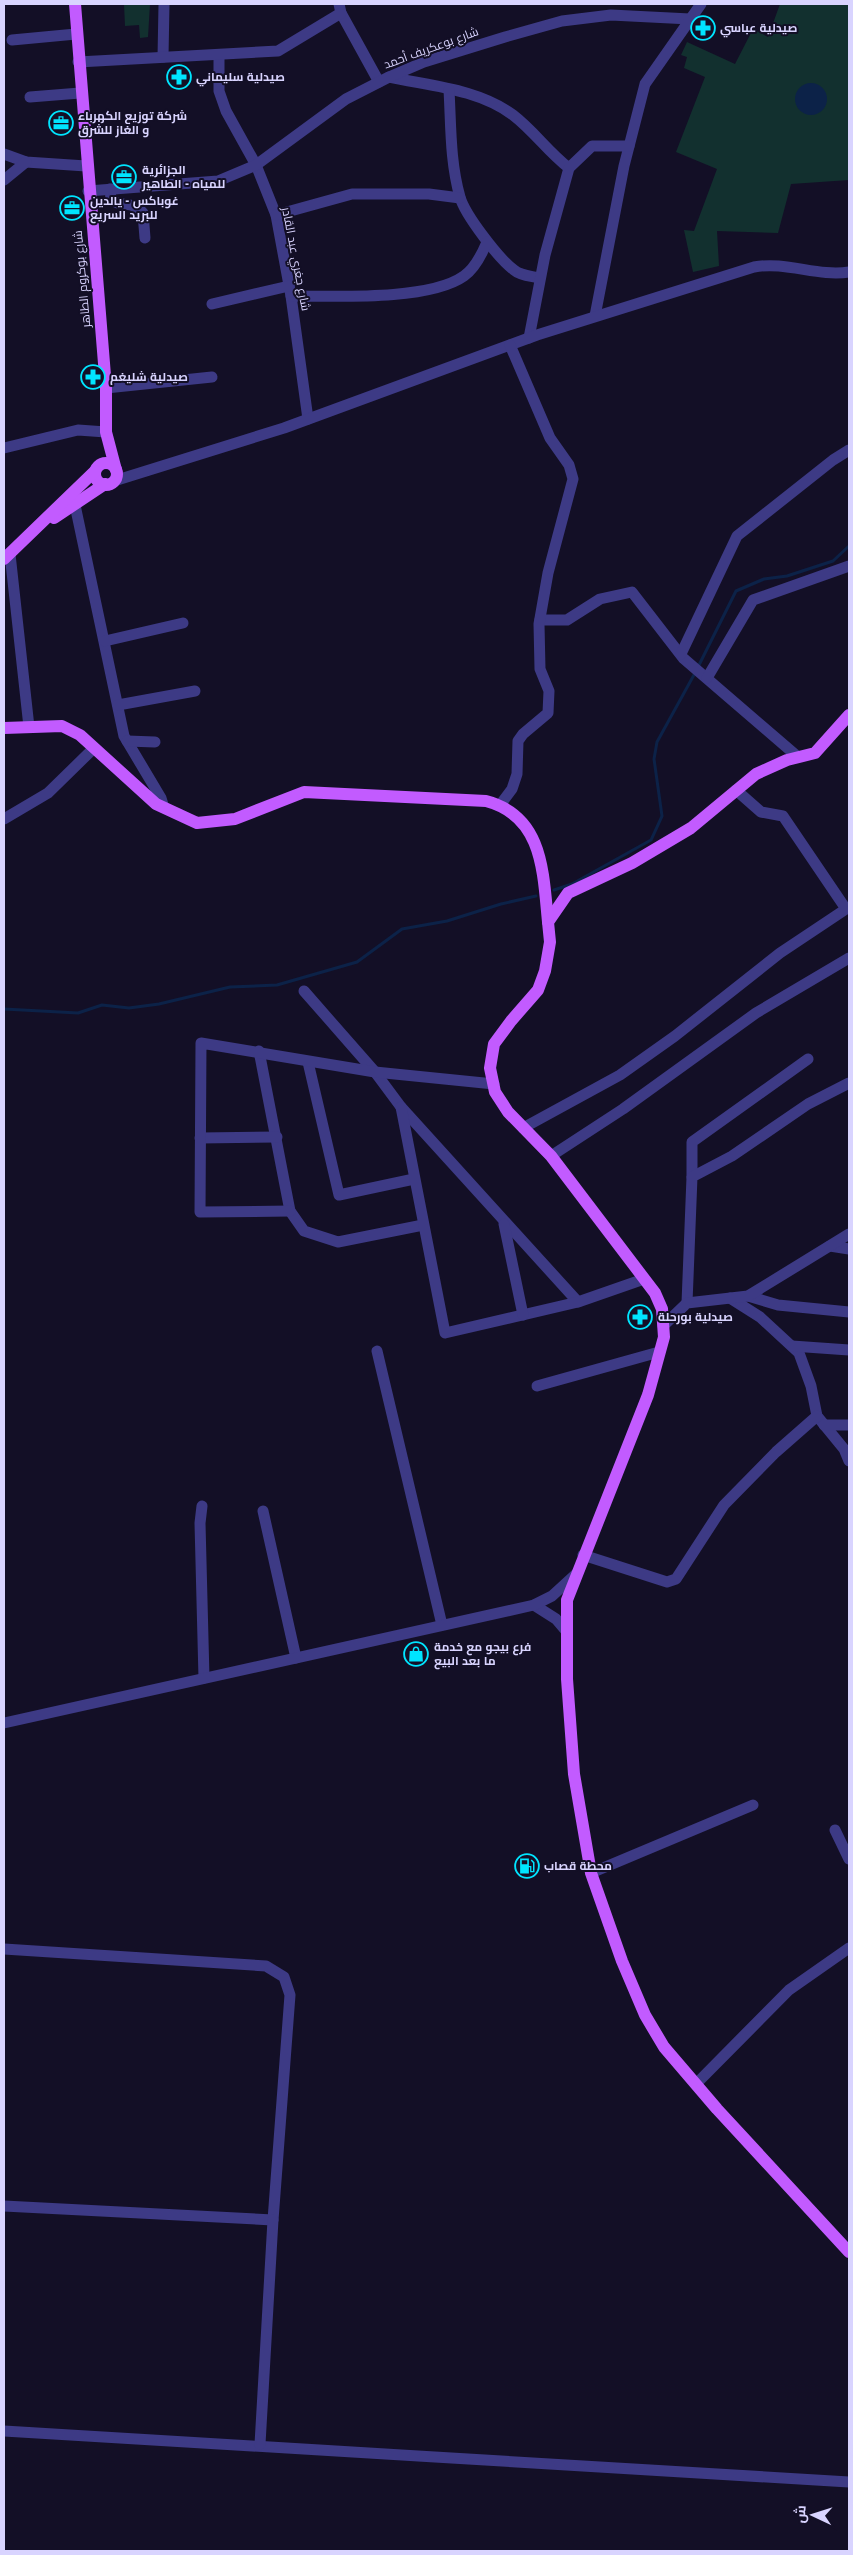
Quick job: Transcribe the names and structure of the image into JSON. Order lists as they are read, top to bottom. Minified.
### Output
{"streets":{"main road":["شارع بوكروم الطاهر"],"street":["شارع بوعكريف أحمد","شارع جغري عبد القادر"]},"crossings":[["شارع بوعكريف أحمد","شارع جغري عبد القادر"],["شارع بوعكريف أحمد","شارع بوكروم الطاهر"]],"places":{"pharmacy":["صيدلية عباسي","صيدلية سليماني","صيدلية شليغم","صيدلية بورحلة"],"office":["شركة توزيع الكهرباء و الغاز للشرق","الجزائرية للمياه - الطاهير","غوباكس - يالدين للبريد السريع"],"shop":["فرع بيجو مع خدمة ما بعد البيع"],"fuel station":["محطة قصاب"]},"north":"left"}
